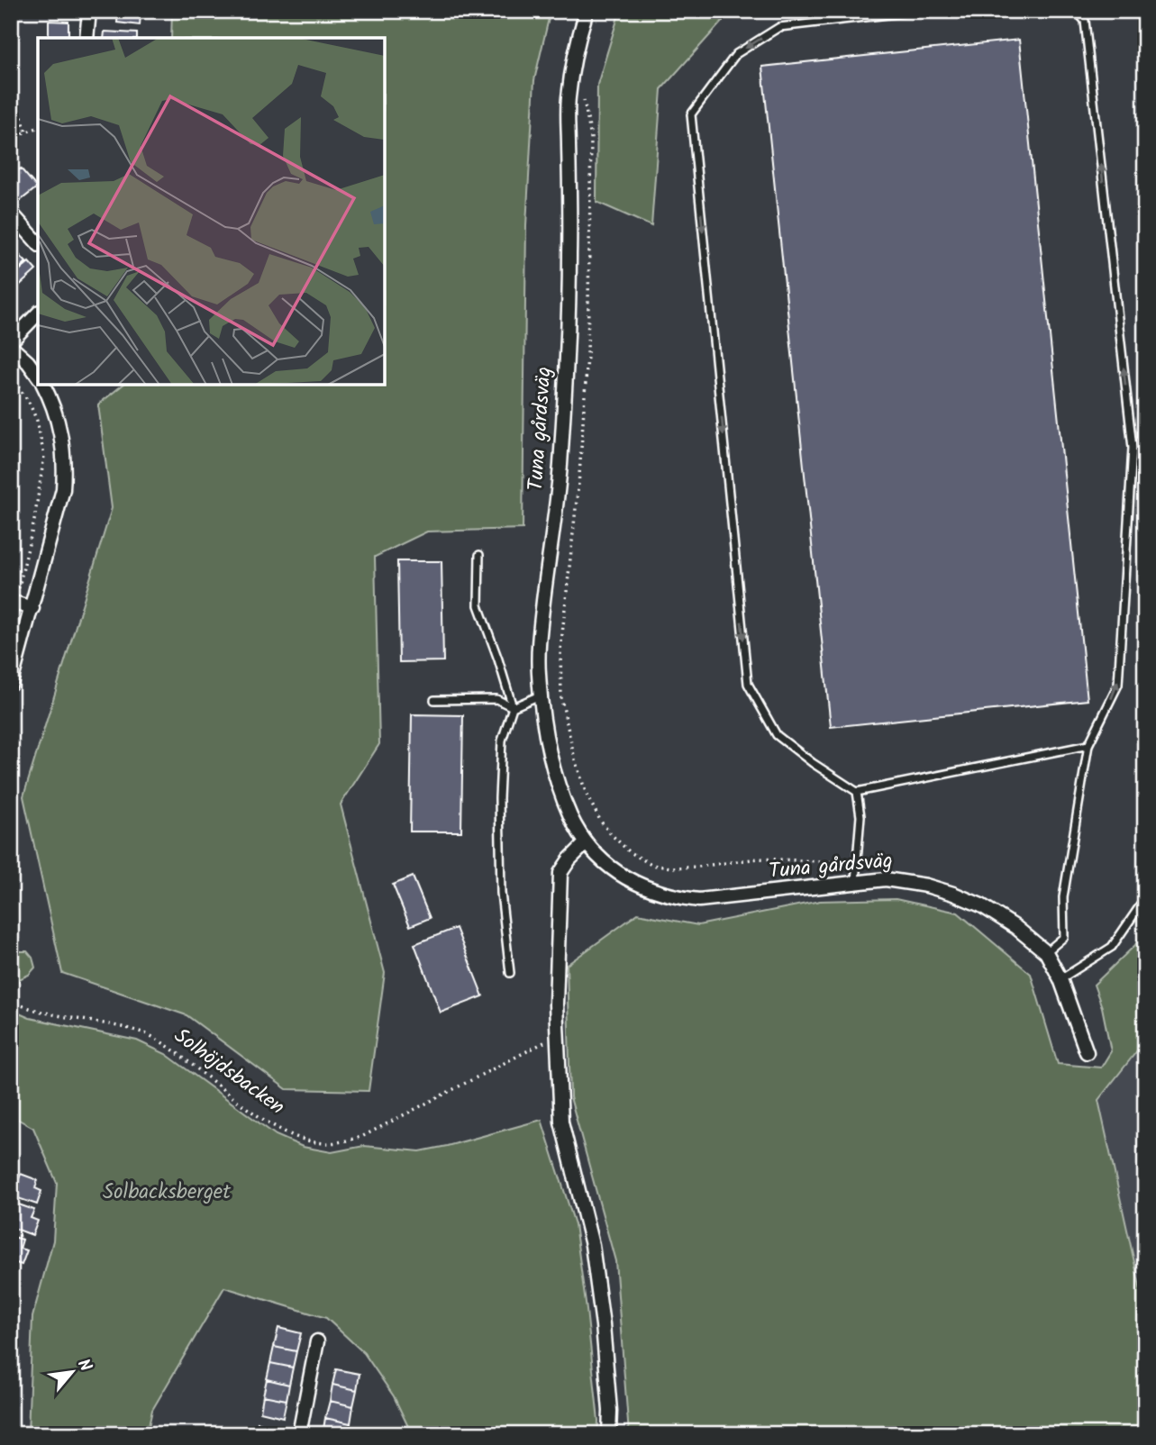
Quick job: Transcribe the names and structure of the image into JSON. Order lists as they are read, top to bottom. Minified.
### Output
{"streets":{"street":["Tuna gårdsväg"],"path":["Solhöjdsbacken"]},"parks":["Solbacksberget"],"north":"top right"}
